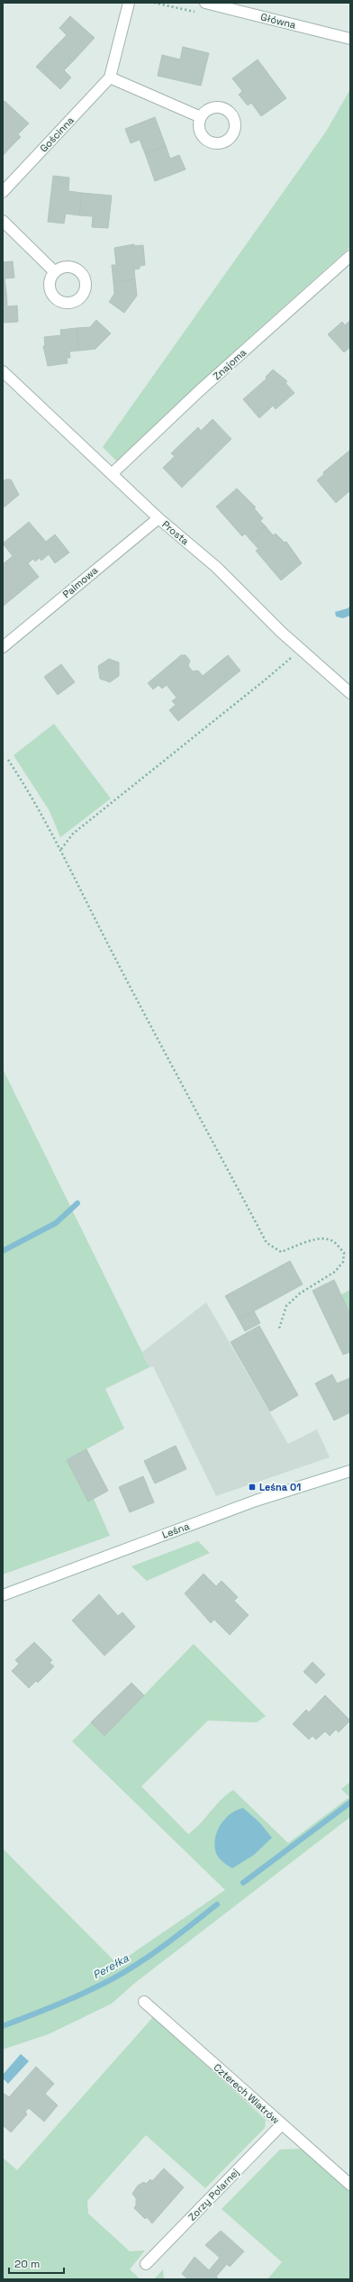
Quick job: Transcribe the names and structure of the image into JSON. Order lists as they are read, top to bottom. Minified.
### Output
{"streets":{"street":["Główna","Gościnna","Znajoma","Prosta","Palmowa","Leśna","Czterech Wiatrów","Zorzy Polarnej"]},"crossings":[["Znajoma","Prosta"],["Prosta","Palmowa"],["Czterech Wiatrów","Zorzy Polarnej"]],"water":["Perełka"],"places":{"transit":["Leśna 01"]},"scale_bar":"20 m"}
